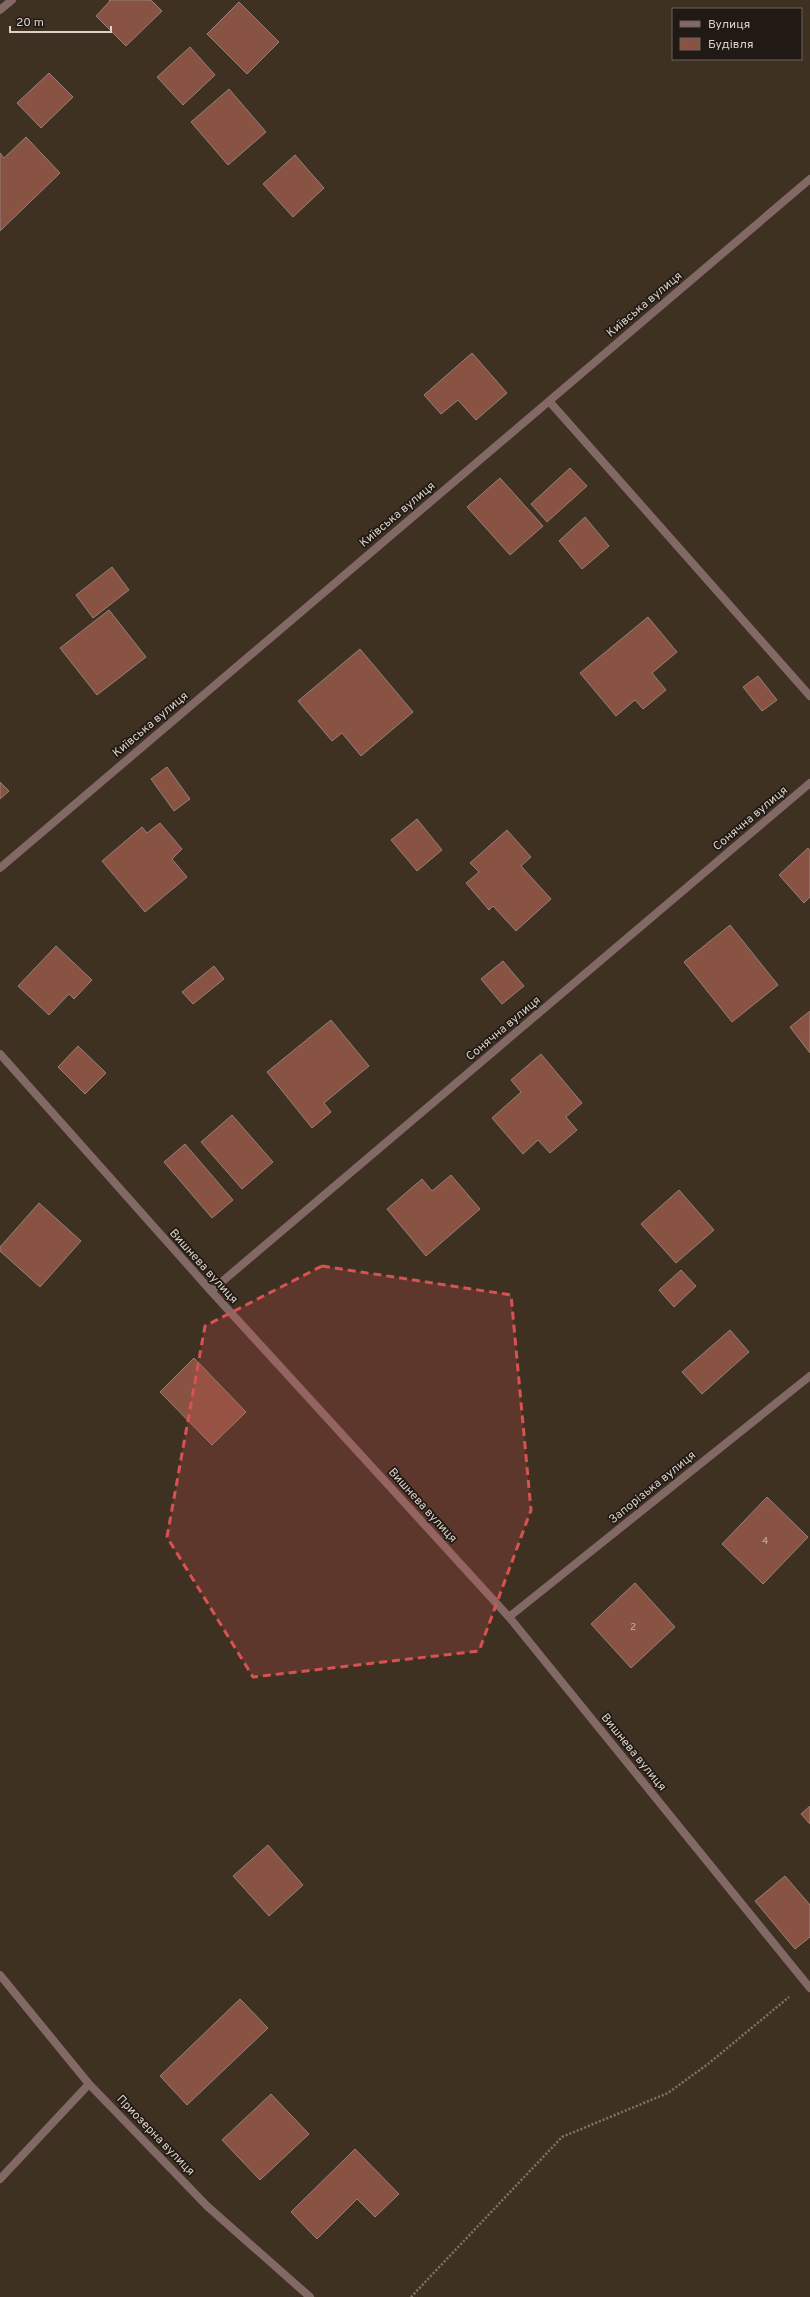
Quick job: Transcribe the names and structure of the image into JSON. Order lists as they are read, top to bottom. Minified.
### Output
{"streets":{"street":["Київська вулиця","Сонячна вулиця","Вишнева вулиця","Запорізька вулиця","Приозерна вулиця"]},"crossings":[["Сонячна вулиця","Вишнева вулиця"],["Вишнева вулиця","Запорізька вулиця"]],"house_numbers":["4","2"],"legend":["Вулиця","Будівля"],"scale_bar":"20 m"}
